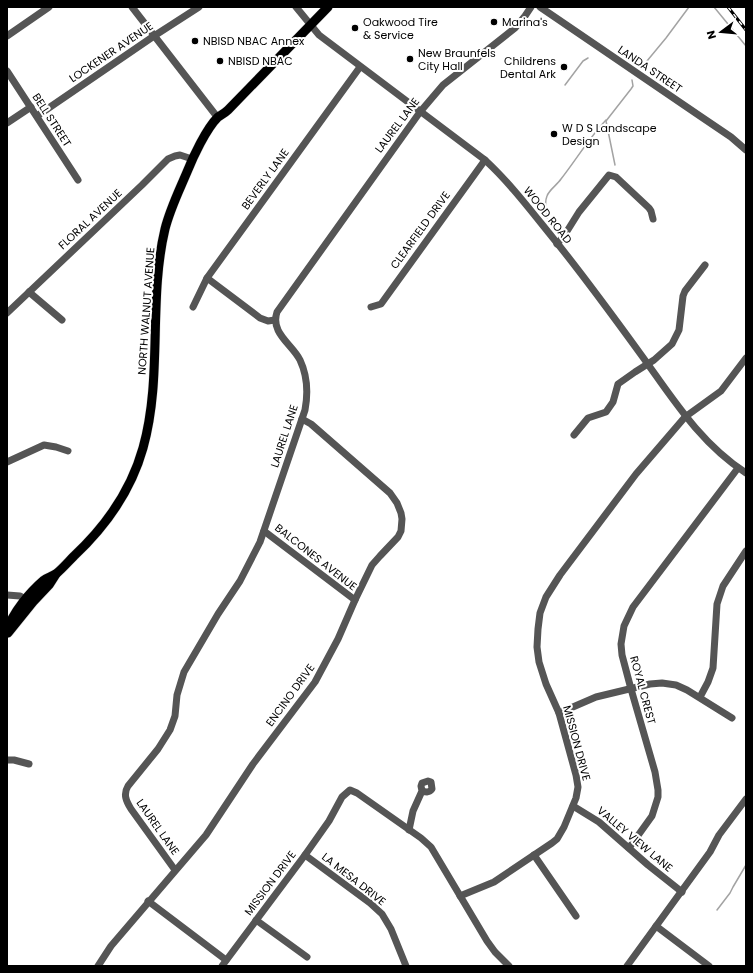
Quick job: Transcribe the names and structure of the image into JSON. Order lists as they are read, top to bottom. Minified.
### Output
{"streets":{"main road":["NORTH WALNUT AVENUE"],"street":["LOCKENER AVENUE","LANDA STREET","BELL STREET","LAUREL LANE","BEVERLY LANE","WOOD ROAD","FLORAL AVENUE","CLEARFIELD DRIVE","BALCONES AVENUE","ROYAL CREST","ENCINO DRIVE","MISSION DRIVE","VALLEY VIEW LANE","LA MESA DRIVE"]},"crossings":[["LOCKENER AVENUE","BELL STREET"],["LAUREL LANE","WOOD ROAD"],["LAUREL LANE","BALCONES AVENUE"],["LAUREL LANE","ENCINO DRIVE"],["BEVERLY LANE","WOOD ROAD"],["WOOD ROAD","CLEARFIELD DRIVE"],["WOOD ROAD","NORTH WALNUT AVENUE"],["WOOD ROAD","ROYAL CREST"],["WOOD ROAD","MISSION DRIVE"],["FLORAL AVENUE","NORTH WALNUT AVENUE"],["BALCONES AVENUE","ENCINO DRIVE"],["ROYAL CREST","VALLEY VIEW LANE"],["MISSION DRIVE","VALLEY VIEW LANE"],["MISSION DRIVE","LA MESA DRIVE"]],"places":["Marina's","Oakwood Tire & Service","NBISD NBAC Annex","New Braunfels City Hall","NBISD NBAC","Childrens Dental Ark","W D S Landscape Design"],"north":"left"}
